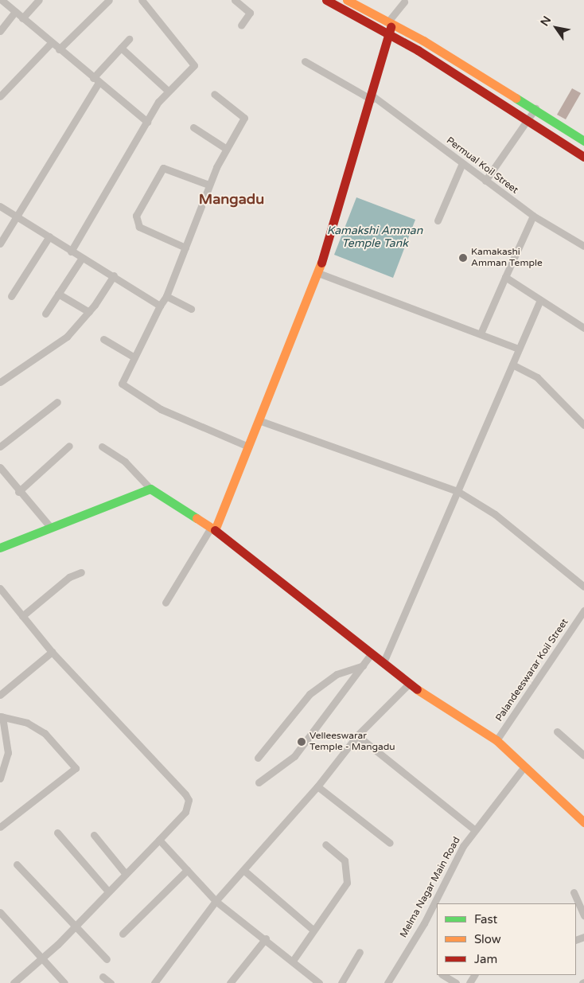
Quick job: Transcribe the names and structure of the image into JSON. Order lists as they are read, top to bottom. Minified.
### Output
{"streets":{"street":["Permual Koil Street","Palandeeswarar Koil Street","Melma Nagar Main Road"]},"districts":["Mangadu"],"water":["Kamakshi Amman Temple Tank"],"places":["Kamakashi Amman Temple","Velleeswarar Temple - Mangadu"],"legend":["Fast","Slow","Jam"],"north":"top left"}
